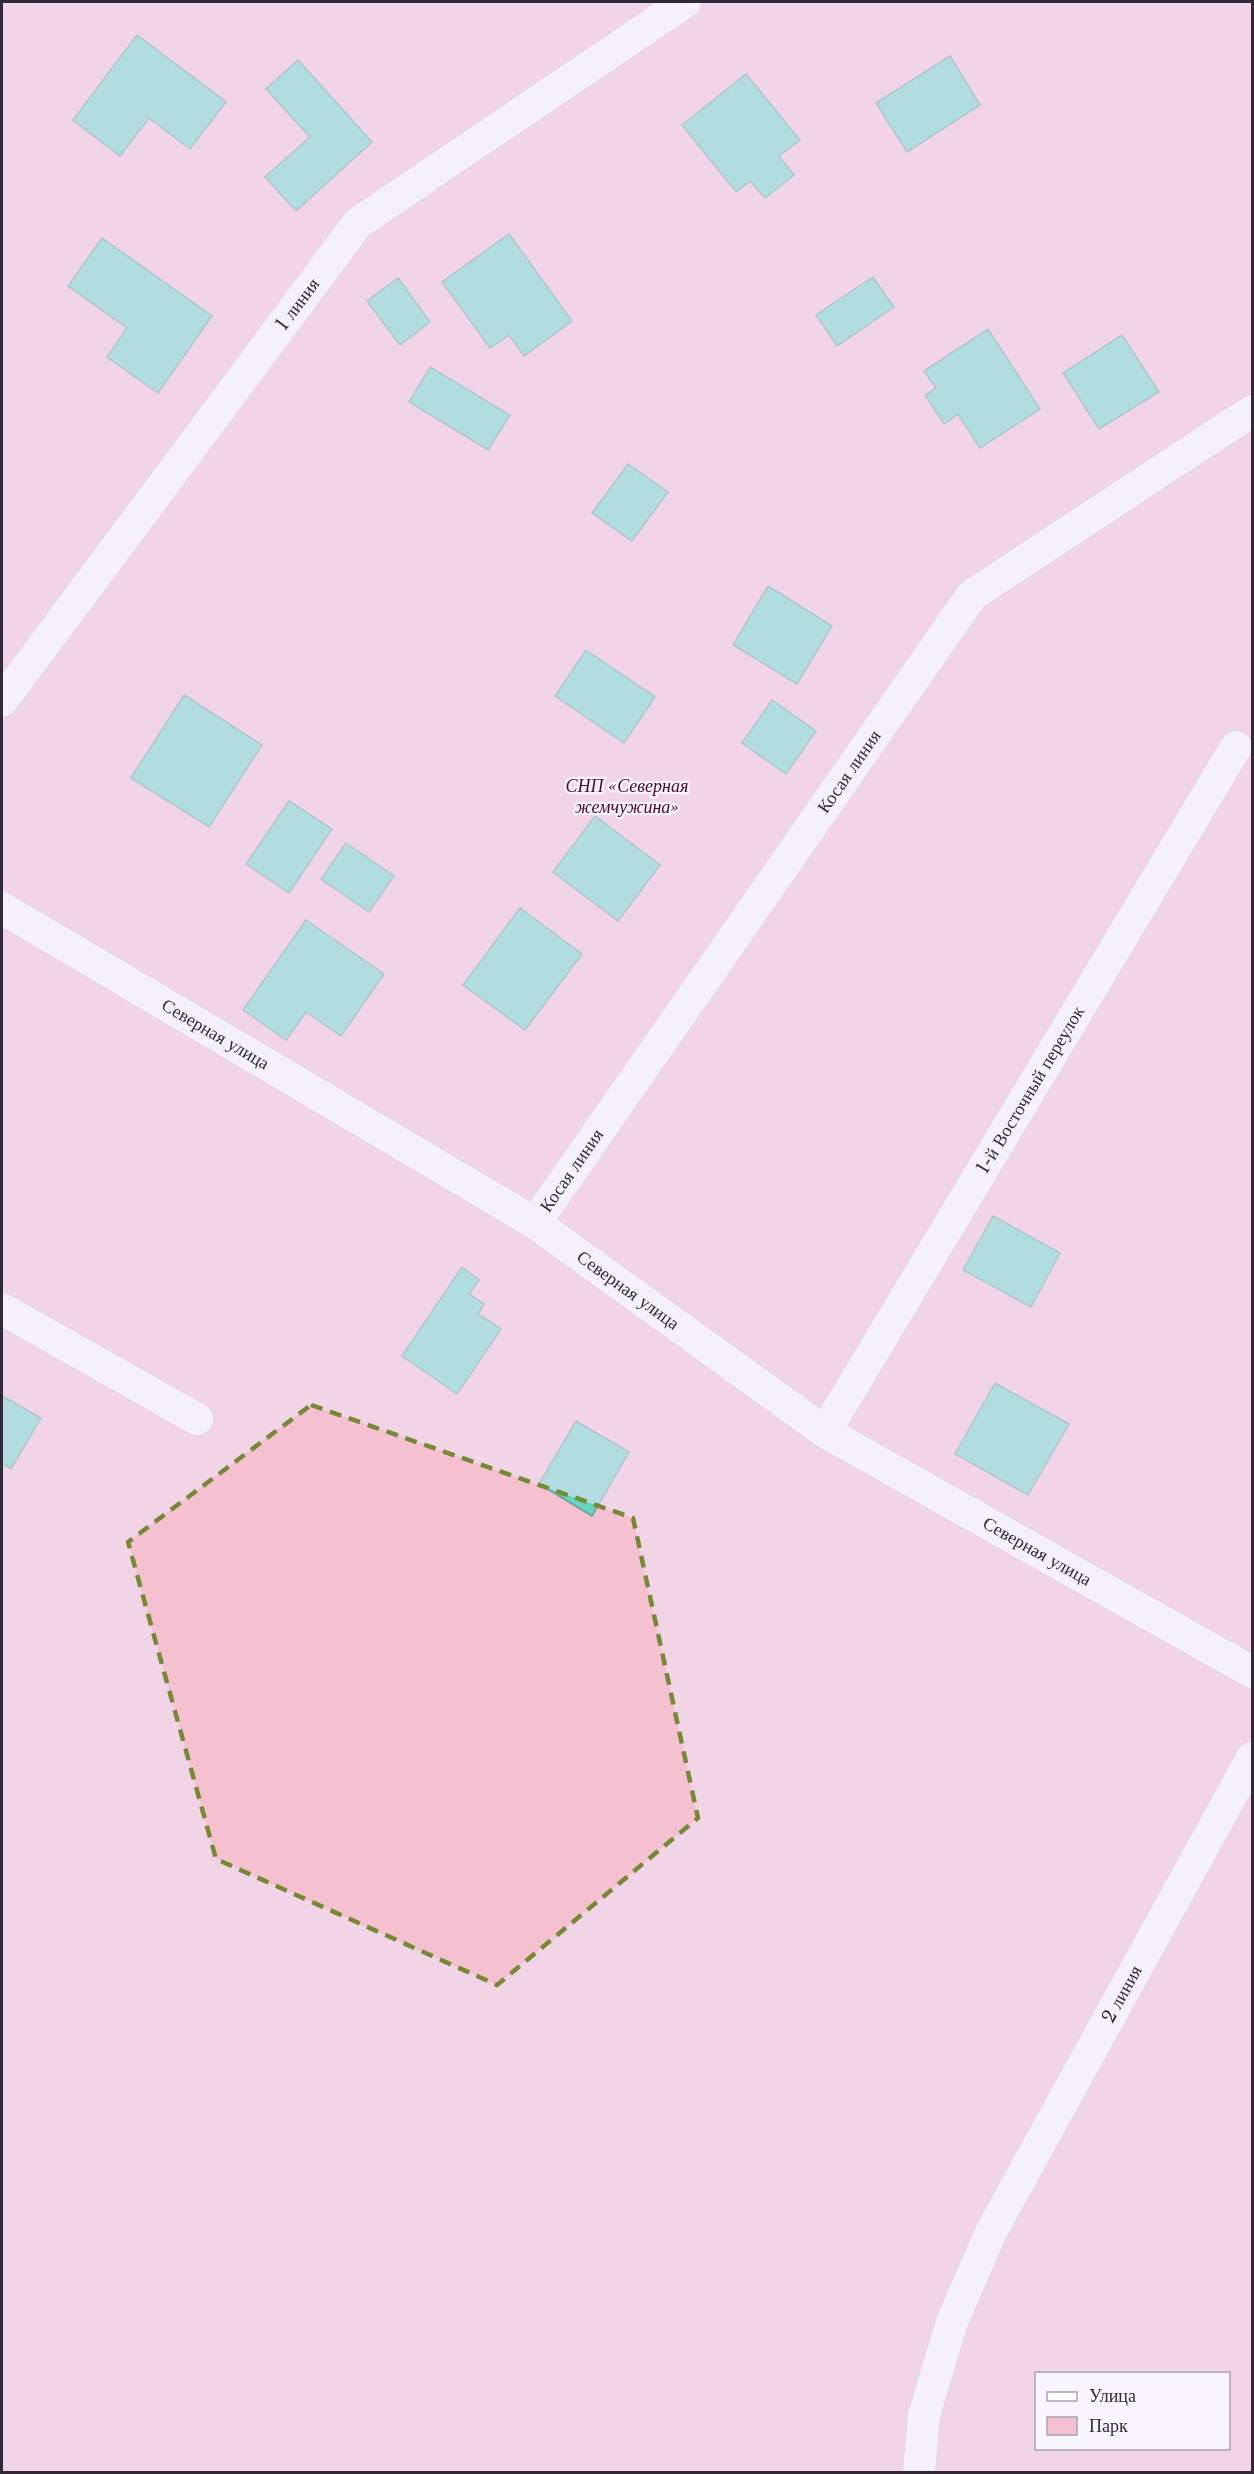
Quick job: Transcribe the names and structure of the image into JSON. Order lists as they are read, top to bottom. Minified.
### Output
{"streets":{"street":["1 линия","Косая линия","Северная улица","1-й Восточный переулок","2 линия"]},"crossings":[["Косая линия","Северная улица"],["Северная улица","1-й Восточный переулок"]],"parks":["СНП «Северная жемчужина»"],"legend":["Улица","Парк"]}
